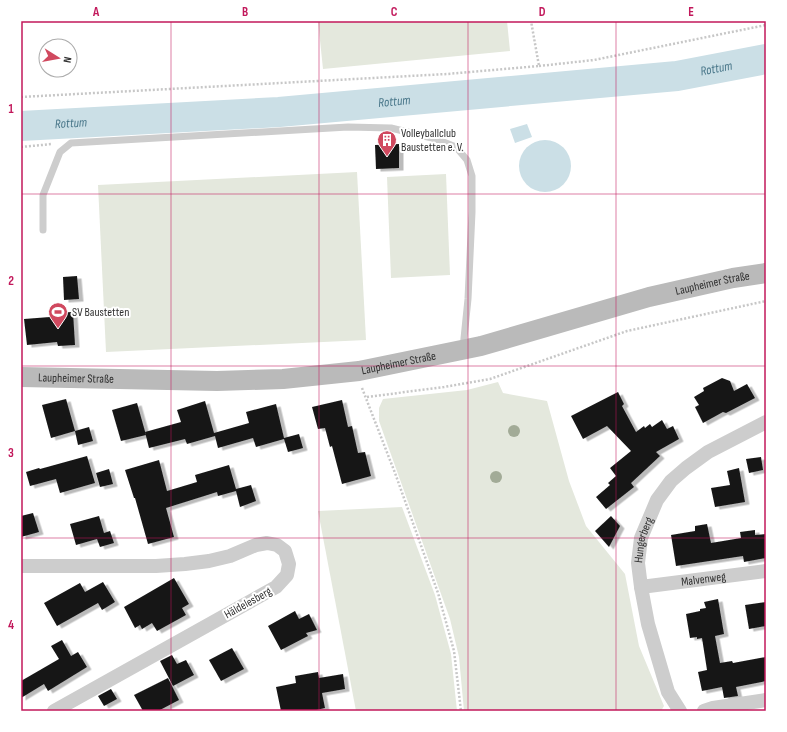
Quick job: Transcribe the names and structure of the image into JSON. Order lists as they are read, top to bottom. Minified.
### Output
{"streets":{"street":["Laupheimer Straße","Hungerberg","Malvenweg","Häldelesberg"]},"crossings":[["Hungerberg","Malvenweg"]],"water":["Rottum"],"places":{"building":["Volleyballclub Baustetten e. V."],"sports":["SV Baustetten"]},"north":"right","grid":{"columns":["A","B","C","D","E"],"rows":["1","2","3","4"]}}
